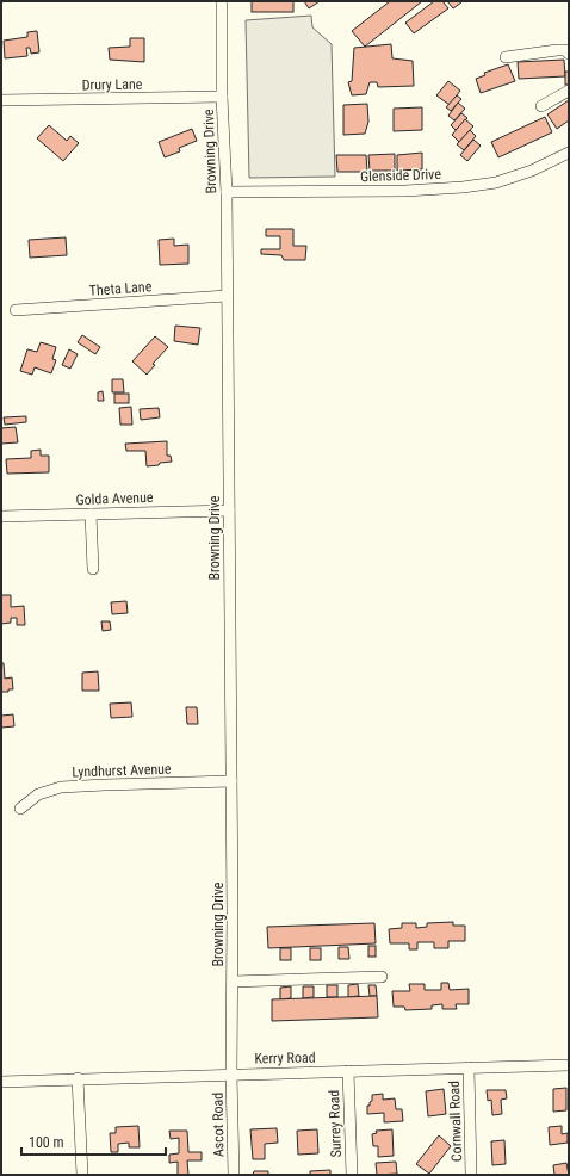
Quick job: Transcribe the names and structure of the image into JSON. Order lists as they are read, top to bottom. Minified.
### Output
{"streets":{"street":["Drury Lane","Browning Drive","Glenside Drive","Theta Lane","Golda Avenue","Lyndhurst Avenue","Kerry Road","Cornwall Road","Surrey Road","Ascot Road"]},"crossings":[["Drury Lane","Browning Drive"],["Browning Drive","Glenside Drive"],["Browning Drive","Theta Lane"],["Browning Drive","Golda Avenue"],["Browning Drive","Lyndhurst Avenue"],["Browning Drive","Kerry Road"],["Browning Drive","Ascot Road"],["Kerry Road","Cornwall Road"],["Kerry Road","Surrey Road"],["Kerry Road","Ascot Road"]],"scale_bar":"100 m"}
